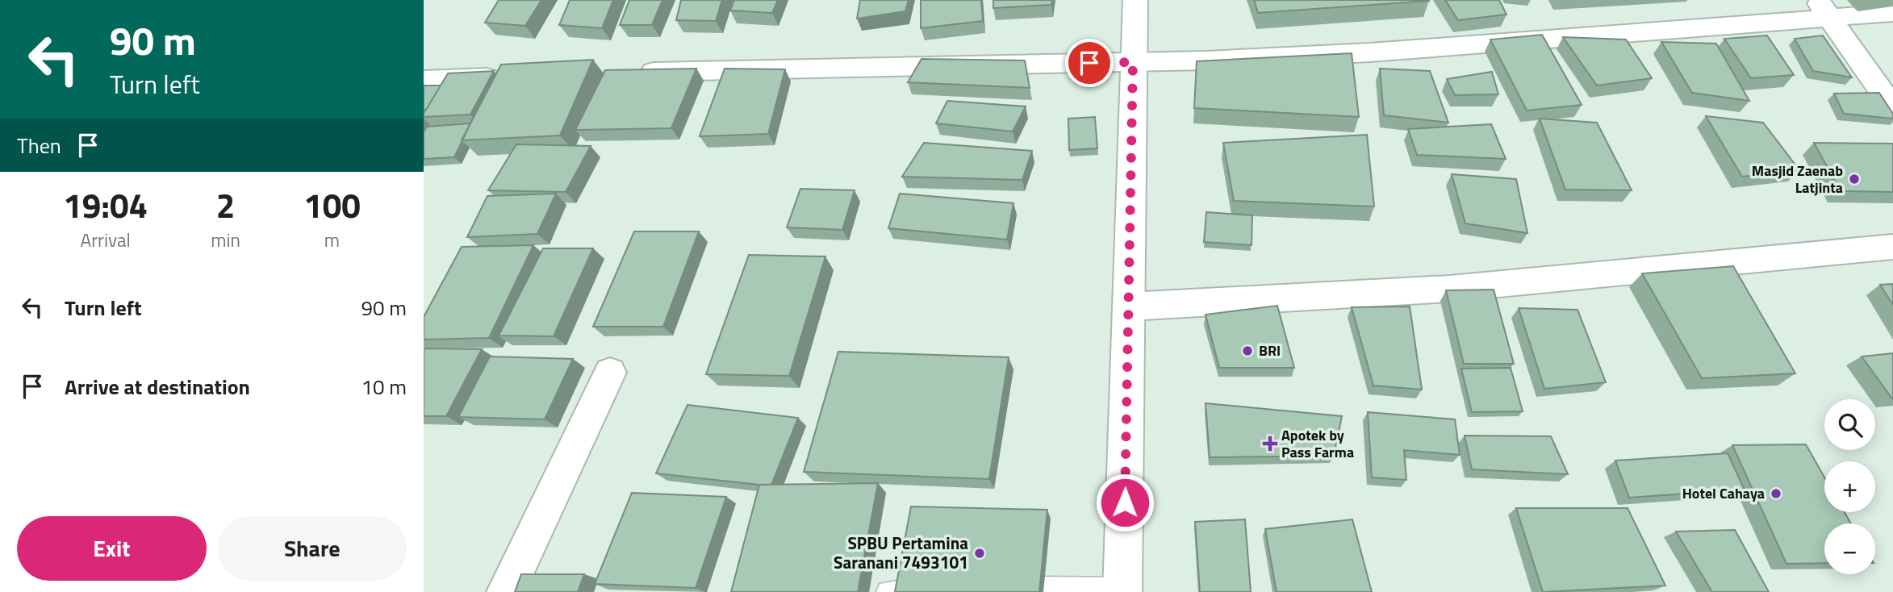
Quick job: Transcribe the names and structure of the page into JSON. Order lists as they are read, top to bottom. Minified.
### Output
{"places":{"other":["Masjid Zaenab Latjinta","BRI","Hotel Cahaya","SPBU Pertamina Saranani 7493101"],"health":["Apotek by Pass Farma"]},"page":{"turn":["90 m","Turn left"],"then":"Then","eta":["19:04","Arrival","2","min","100","m"],"list":[{"name":"Turn left","value":"90 m"},{"name":"Arrive at destination","value":"10 m"}],"map_buttons":["+","−"],"buttons":["Exit","Share"]}}
